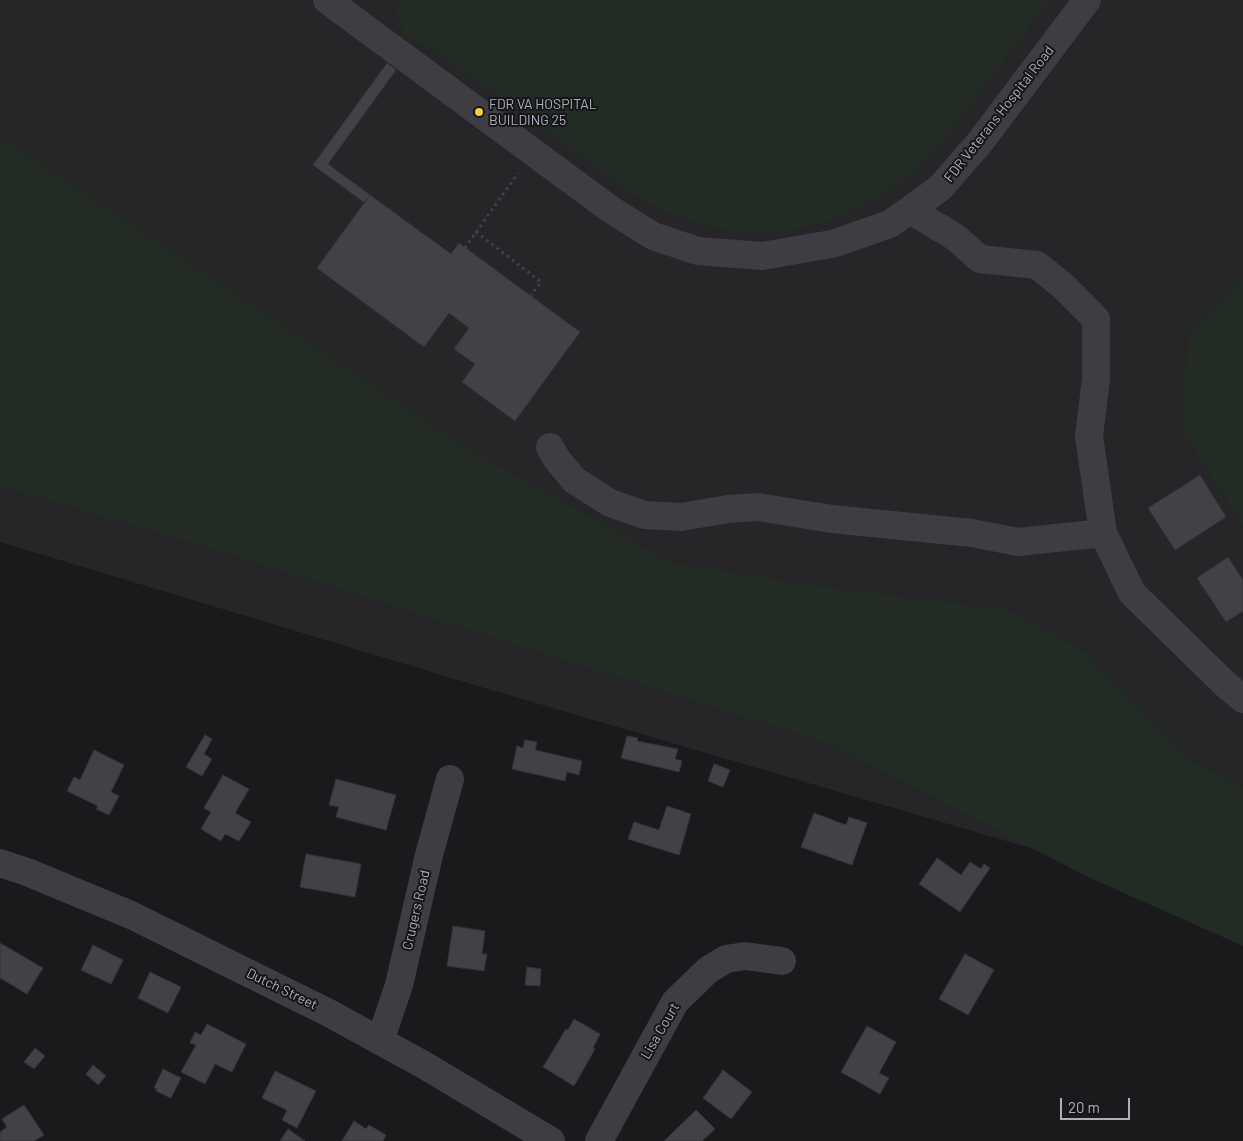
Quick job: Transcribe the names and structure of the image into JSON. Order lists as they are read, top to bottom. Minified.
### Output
{"streets":{"street":["FDR Veterans Hospital Road","Crugers Road","Dutch Street","Lisa Court"]},"crossings":[["Crugers Road","Dutch Street"]],"places":["FDR VA HOSPITAL BUILDING 25"],"scale_bar":"20 m"}
